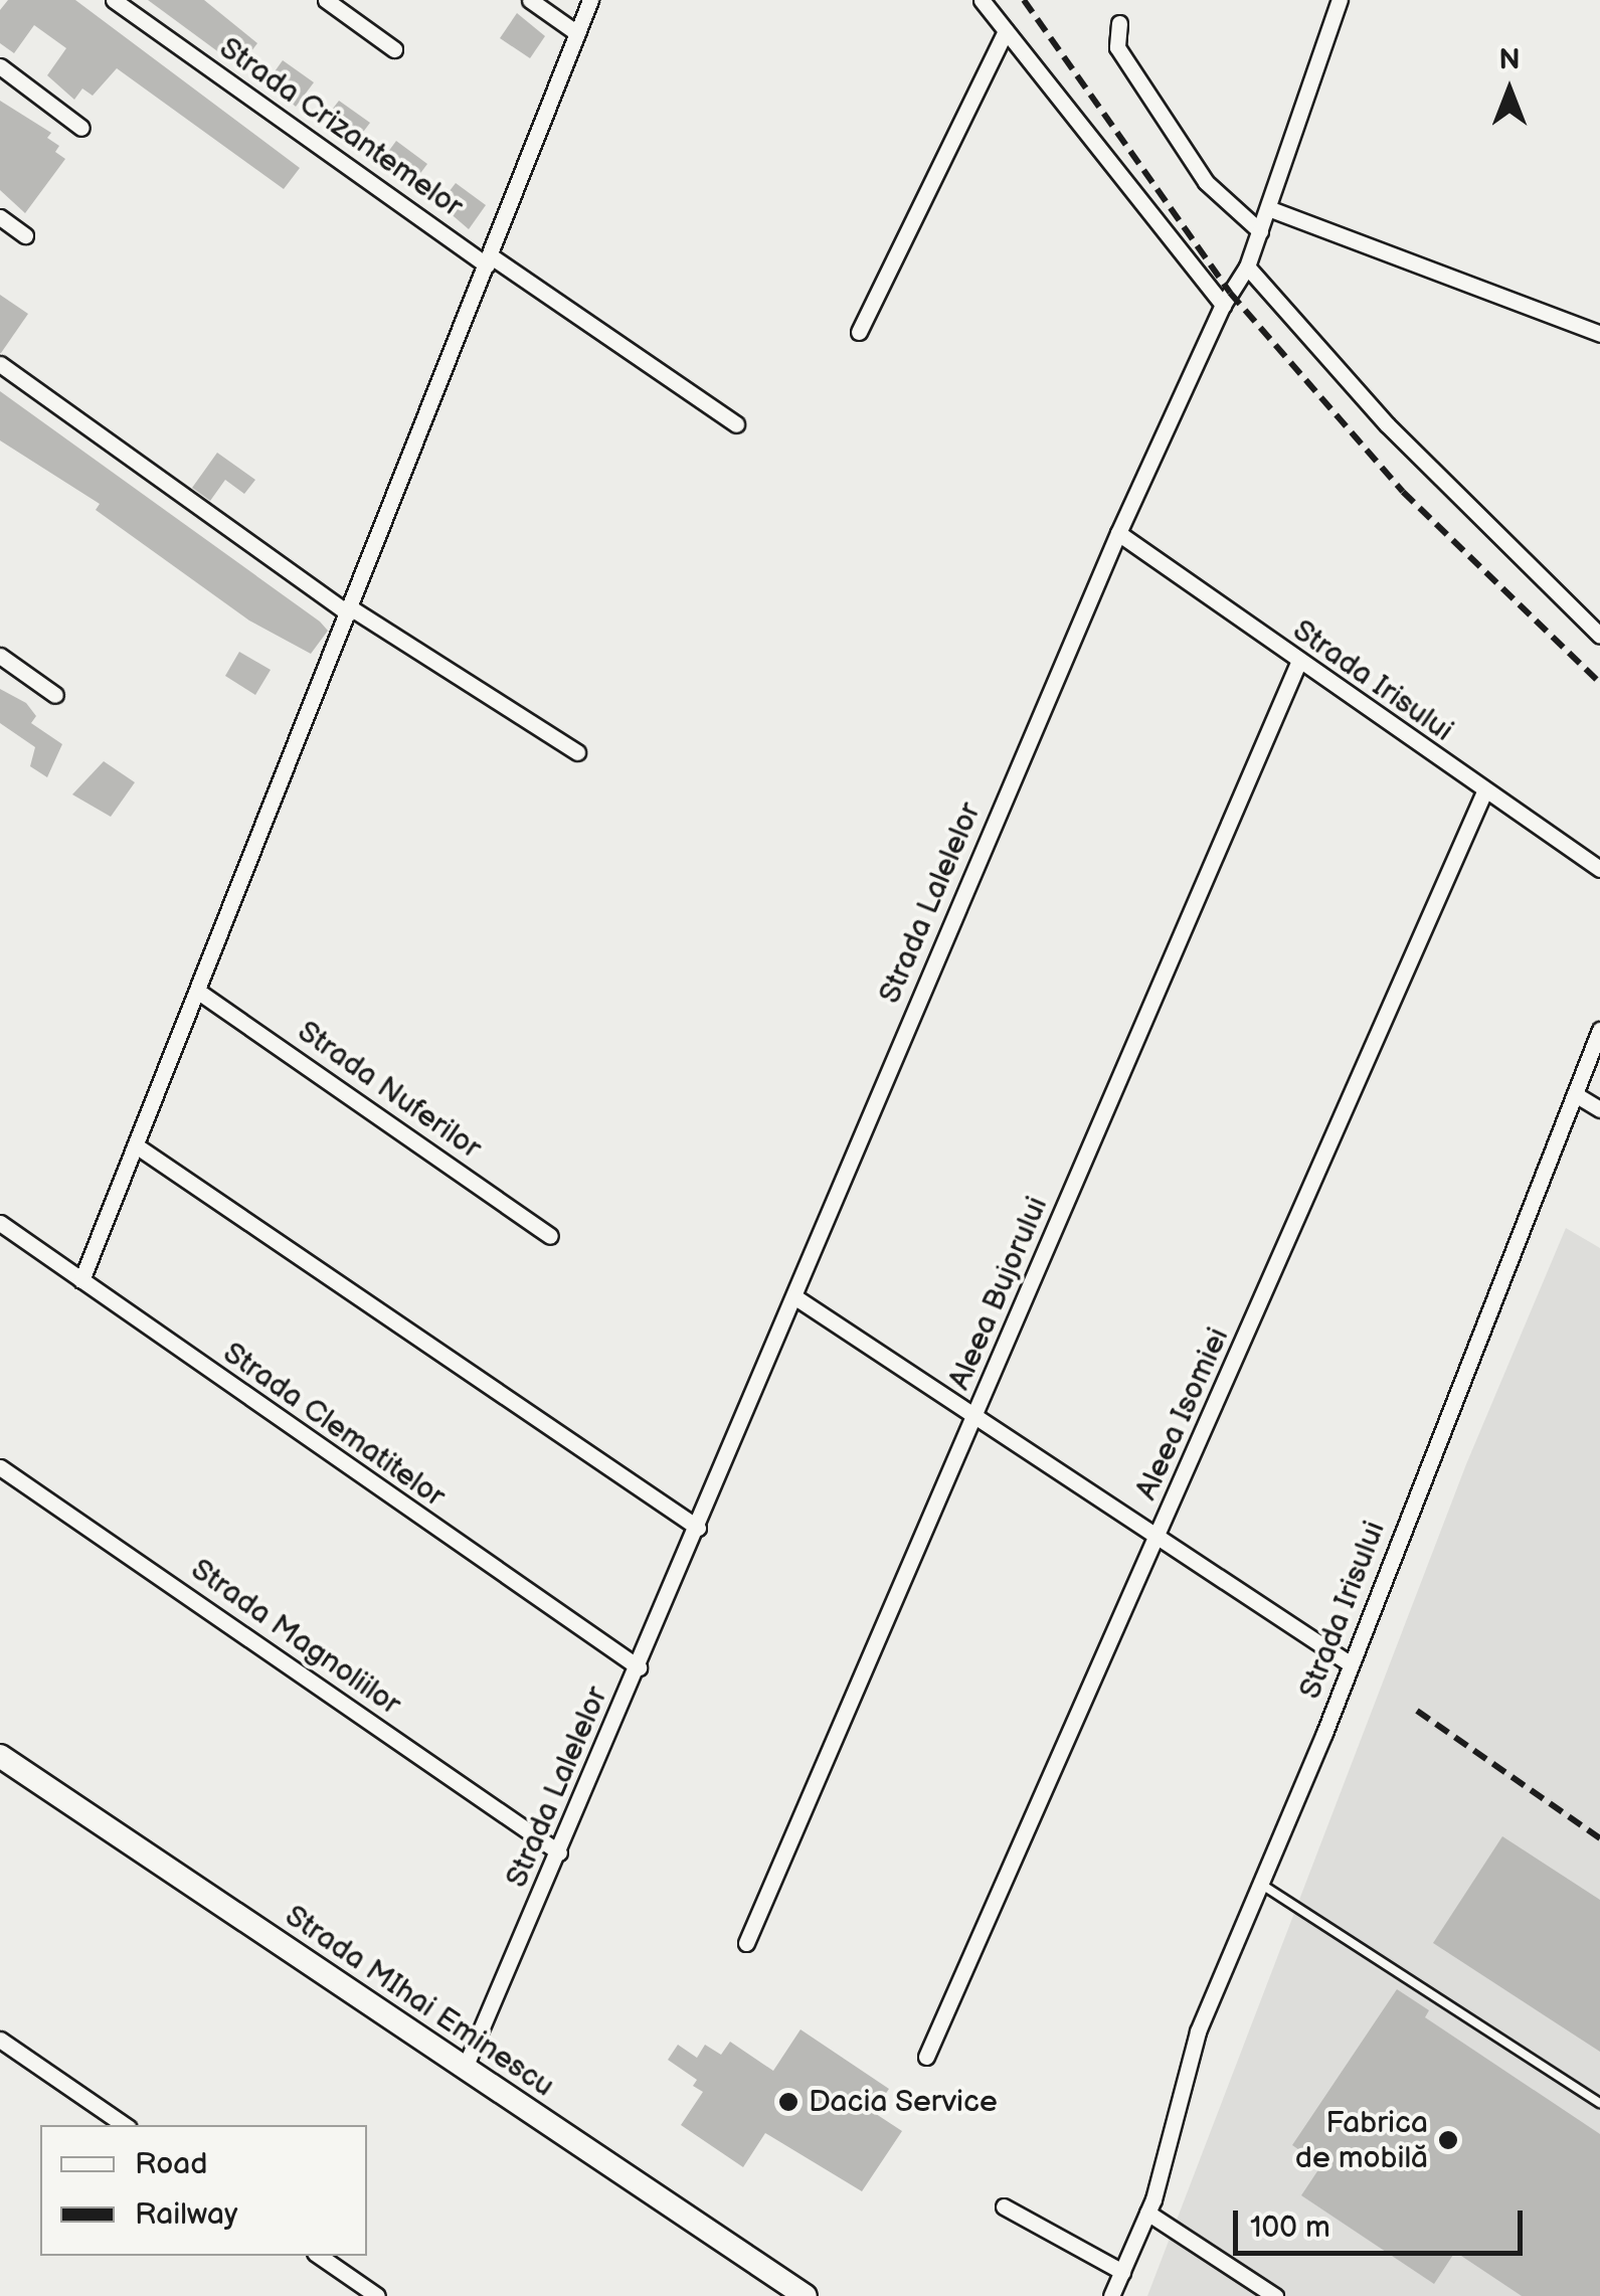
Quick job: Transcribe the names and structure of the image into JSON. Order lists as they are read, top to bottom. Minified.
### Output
{"streets":{"main road":["Strada MIhai Eminescu"],"street":["Strada Crizantemelor","Strada Irisului","Strada Lalelelor","Strada Nuferilor","Aleea Bujorului","Aleea Isomiei","Strada Clematitelor","Strada Magnoliilor"]},"crossings":[["Strada Irisului","Strada Lalelelor"],["Strada Irisului","Aleea Bujorului"],["Strada Irisului","Aleea Isomiei"],["Strada Lalelelor","Strada Clematitelor"],["Strada Lalelelor","Strada Magnoliilor"],["Strada Lalelelor","Strada MIhai Eminescu"]],"places":["Dacia Service","Fabrica de mobilă"],"legend":["Road","Railway"],"scale_bar":"100 m","north":"top"}
